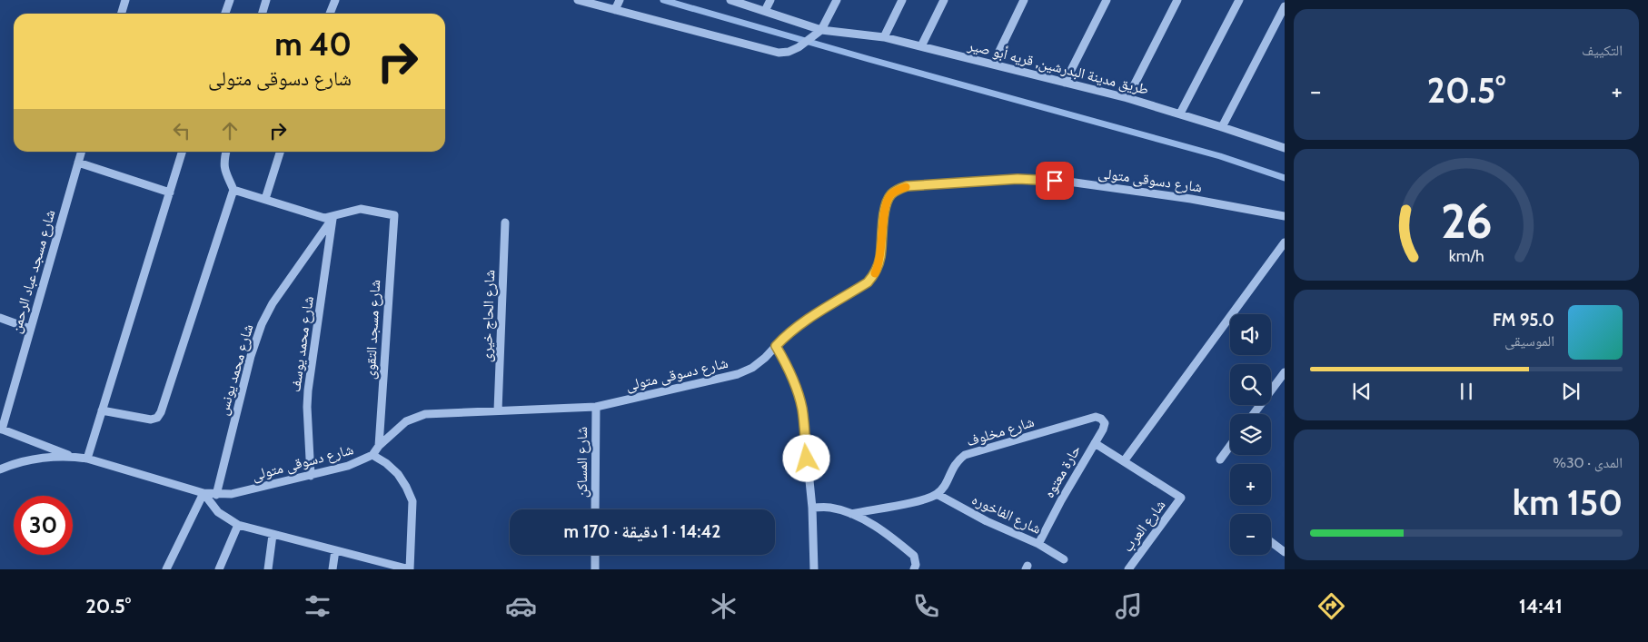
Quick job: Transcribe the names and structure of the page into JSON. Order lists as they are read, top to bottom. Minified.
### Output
{"streets":{"street":["طريق مدينة البدرشين, قريه أبو صير","شارع دسوقى متولى","شارع مسجد عباد الرحمن","شارع الحاج خيرى","شارع مسجد التقوى","شارع محمد يوسف","شارع محمد يونس","شارع مخلوف","شارع المساكن","حارة معتوه","شارع الفاخوره","شارع العرب"]},"crossings":[["شارع دسوقى متولى","شارع الحاج خيرى"],["شارع دسوقى متولى","شارع مسجد التقوى"],["شارع دسوقى متولى","شارع محمد يوسف"],["شارع دسوقى متولى","شارع محمد يونس"],["شارع دسوقى متولى","شارع المساكن"],["شارع مسجد التقوى","شارع محمد يوسف"],["شارع مسجد التقوى","شارع محمد يونس"],["شارع محمد يوسف","شارع محمد يونس"],["شارع مخلوف","حارة معتوه"],["شارع مخلوف","شارع الفاخوره"],["حارة معتوه","شارع الفاخوره"]],"page":{"tile":["التكييف",["المدى · 30%","150 km"]],"turn":["40 m","شارع دسوقى متولى"],"heat":["−","20.5°","+"],"song":["95.0 FM","الموسيقى"],"map_buttons":["+","−"],"limit":"30","trip":"14:42 · 1 دقيقة · 170 m","tabs":["14:41","20.5°"],"gauge":["26","km/h"]}}
